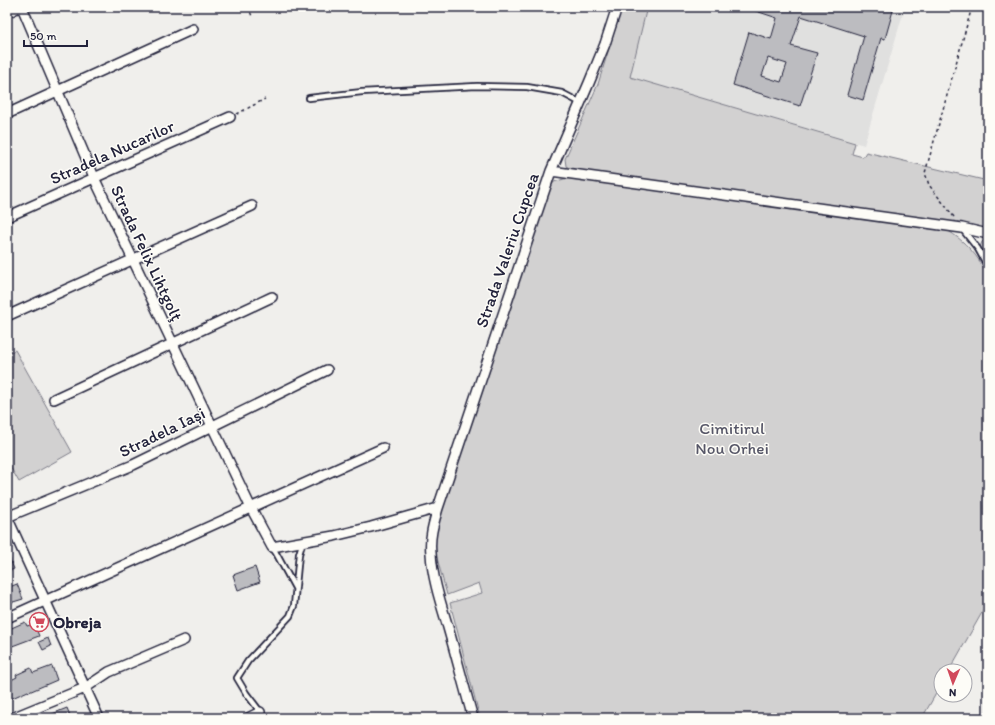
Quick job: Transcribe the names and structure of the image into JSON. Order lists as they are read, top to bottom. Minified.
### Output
{"streets":{"street":["Stradela Nucarilor","Strada Valeriu Cupcea","Strada Felix Lihtgolţ","Stradela Iași"]},"crossings":[["Stradela Nucarilor","Strada Felix Lihtgolţ"],["Strada Felix Lihtgolţ","Stradela Iași"]],"parks":["Cimitirul Nou Orhei"],"places":{"supermarket":["Obreja"]},"scale_bar":"50 m","north":"bottom"}
